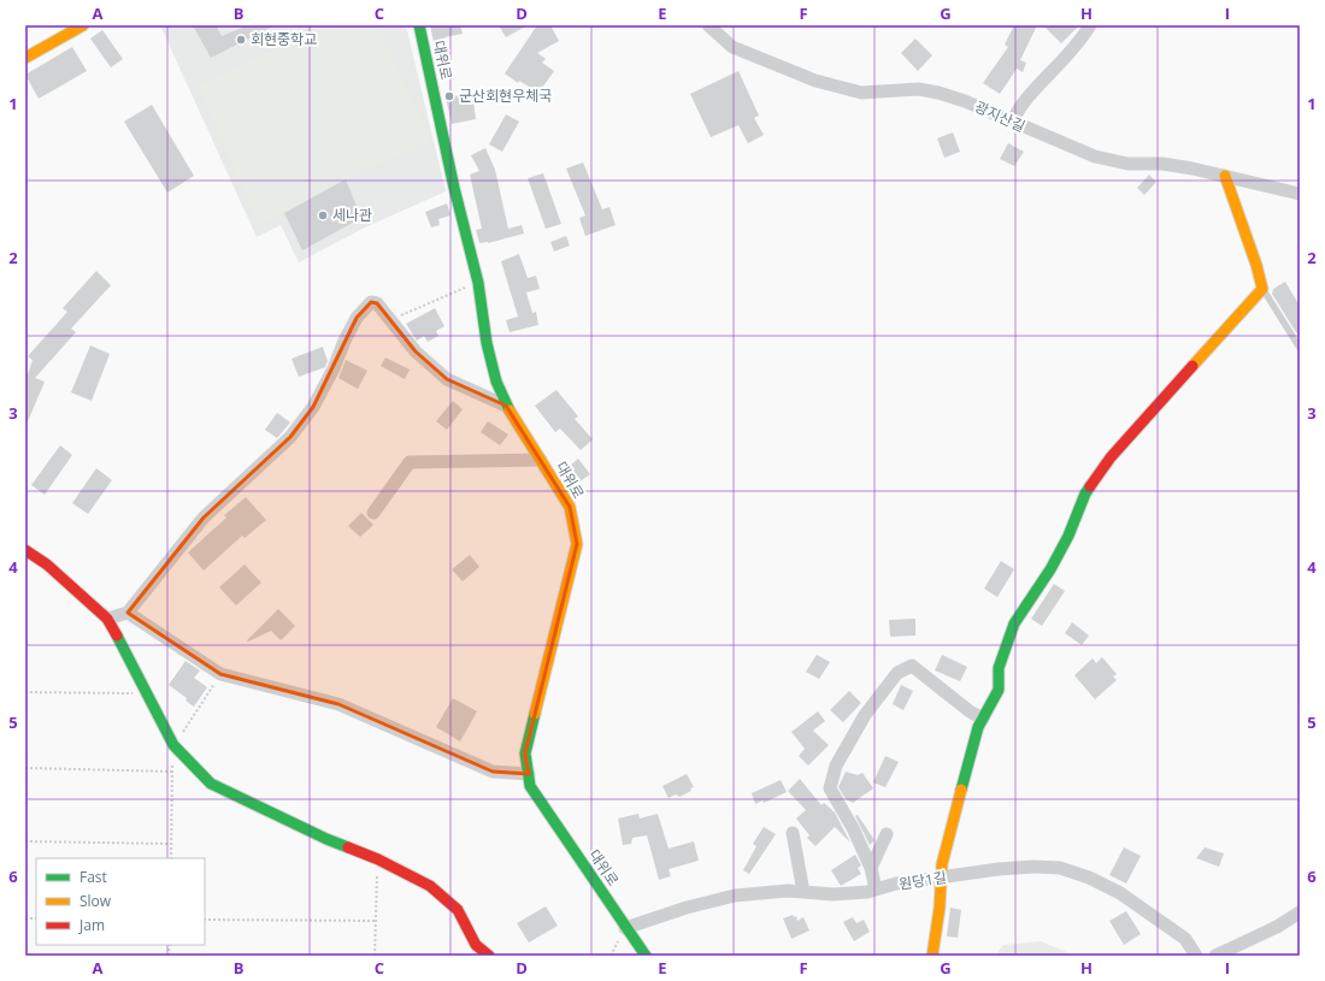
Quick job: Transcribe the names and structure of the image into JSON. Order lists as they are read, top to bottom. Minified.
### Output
{"streets":{"street":["대위로","광지산길","원당1길"]},"crossings":[["대위로","원당1길"]],"places":["회현중학교","군산회현우체국","세나관"],"legend":["Fast","Slow","Jam"],"grid":{"columns":["A","B","C","D","E","F","G","H","I"],"rows":["1","2","3","4","5","6"]}}
